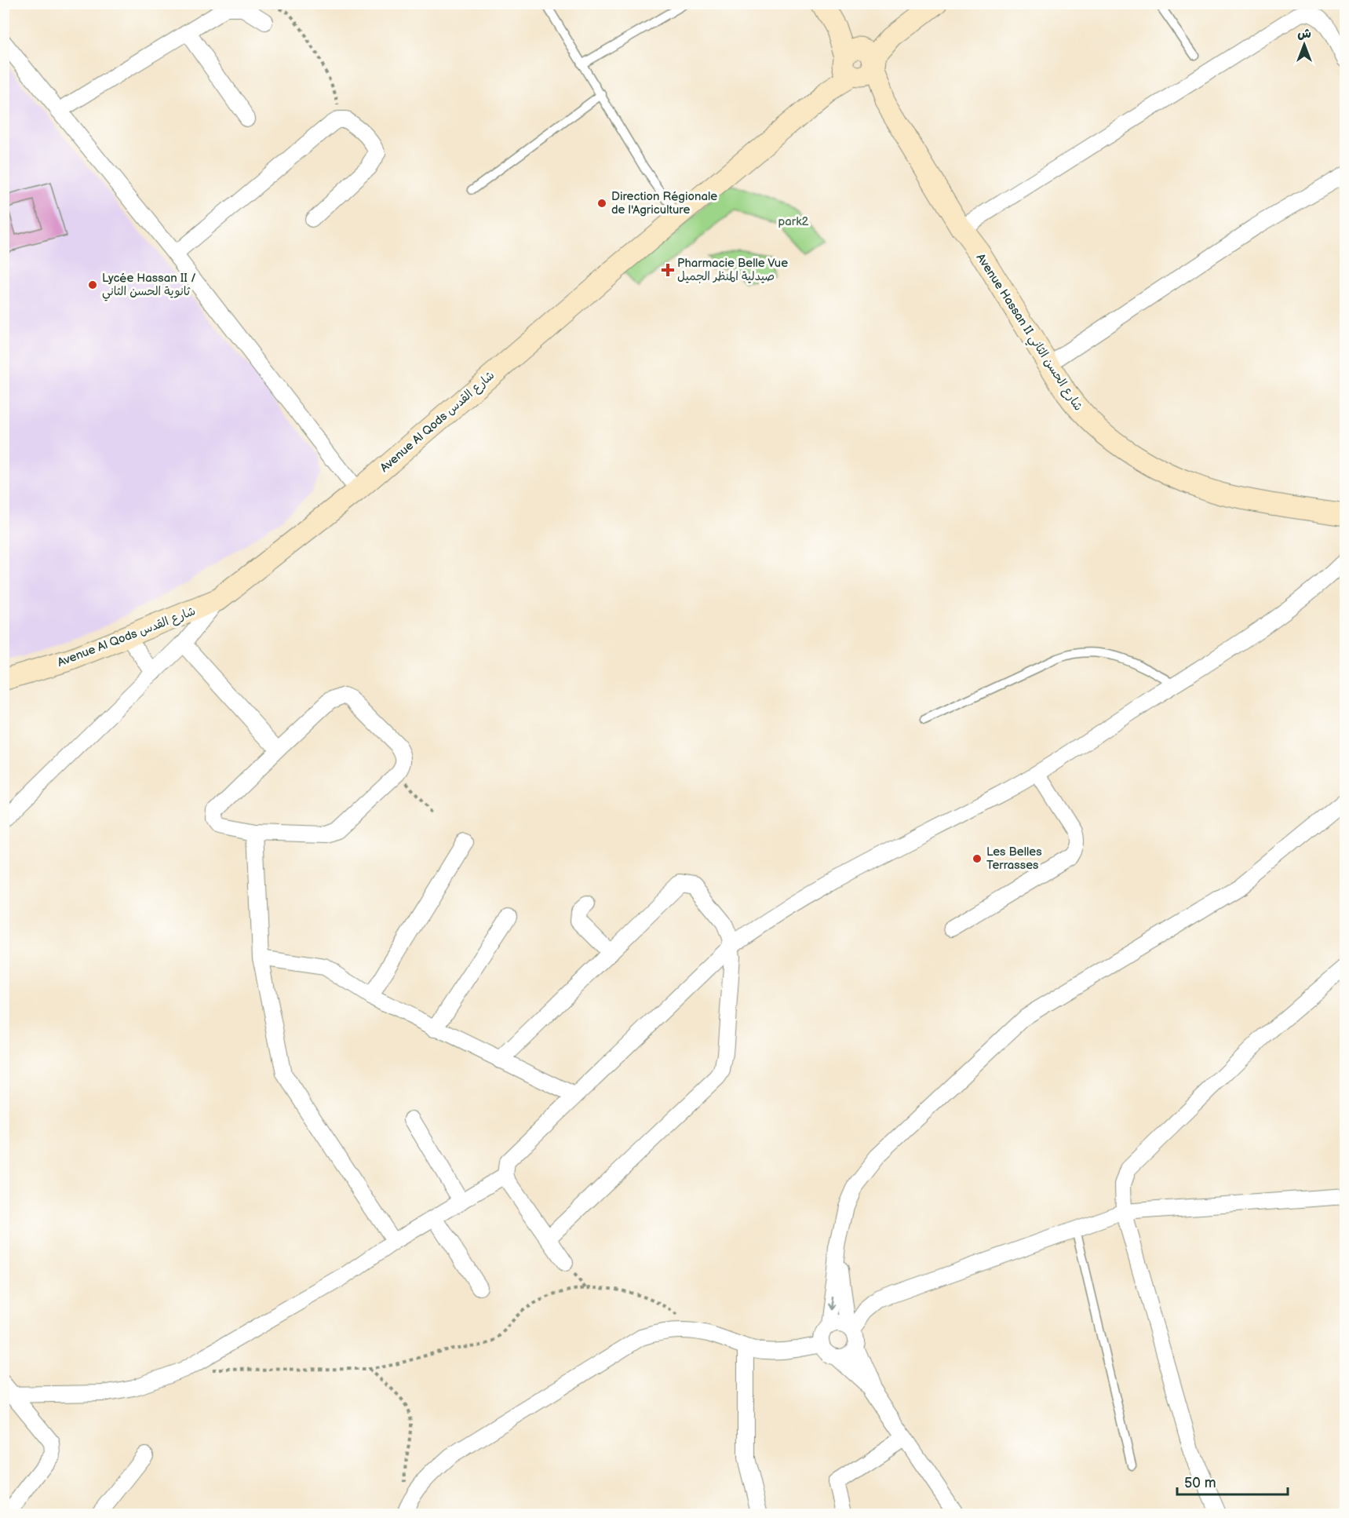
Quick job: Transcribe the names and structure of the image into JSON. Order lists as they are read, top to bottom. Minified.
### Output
{"streets":{"street":["Avenue Hassan II شارع الحسن الثاني","Avenue Al Qods شارع القدس"]},"crossings":[["Avenue Hassan II شارع الحسن الثاني","Avenue Al Qods شارع القدس"]],"parks":["park2"],"places":{"other":["Direction Régionale de l'Agriculture","Lycée Hassan II / ثانوية الحسن الثاني","Les Belles Terrasses"],"health":["Pharmacie Belle Vue صيدلية المنظر الجميل"]},"scale_bar":"50 m","north":"top"}
